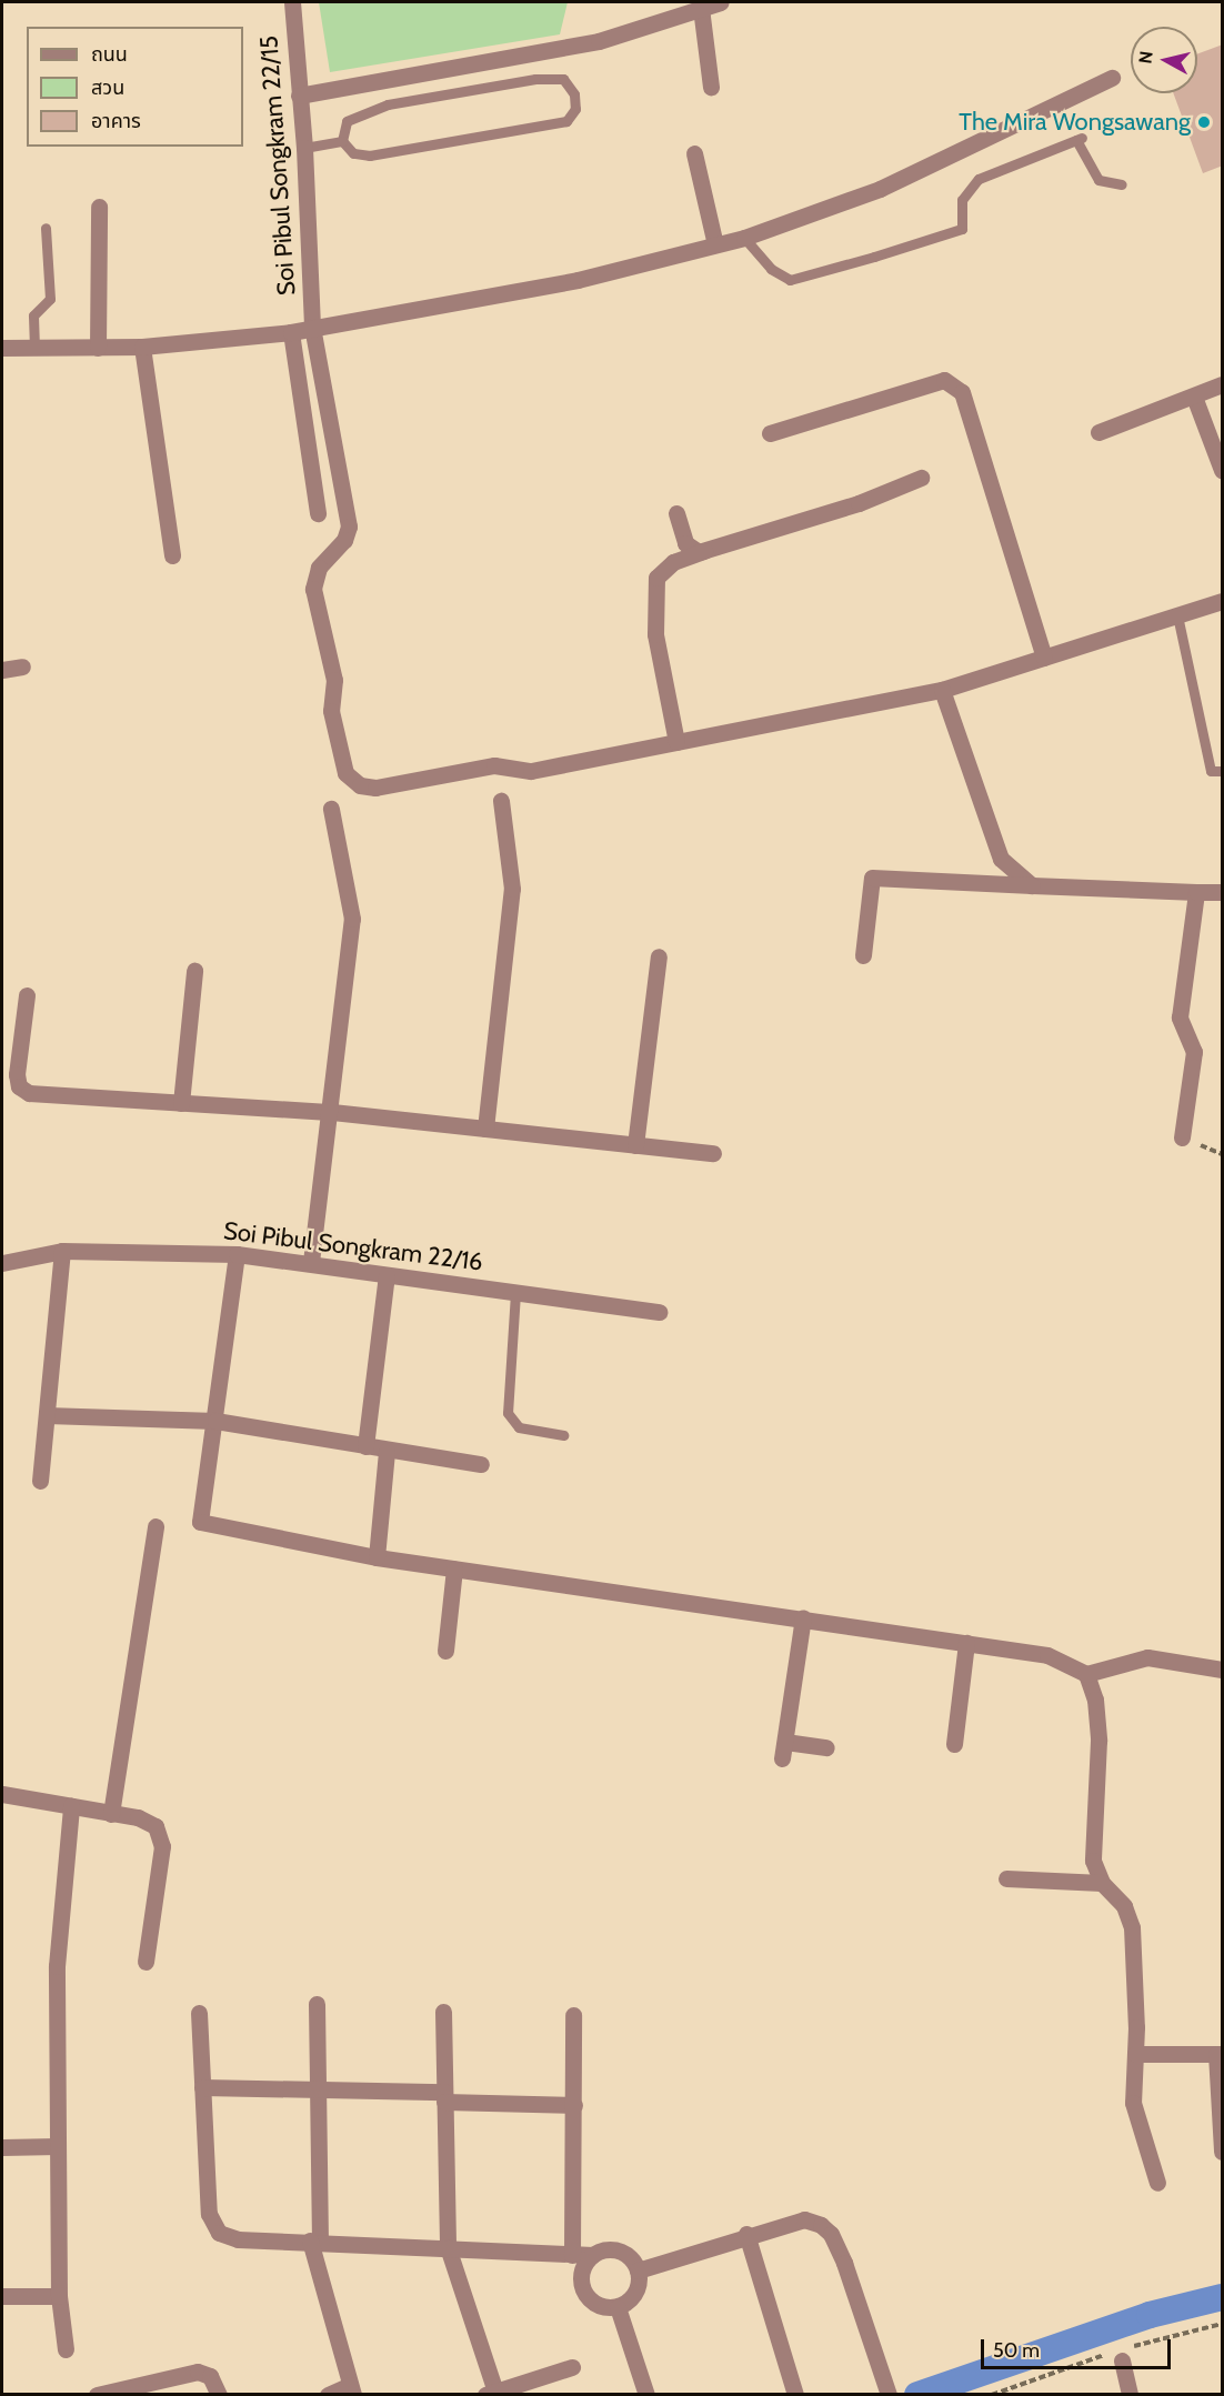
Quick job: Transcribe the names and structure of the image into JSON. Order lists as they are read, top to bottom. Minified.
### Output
{"streets":{"street":["Soi Pibul Songkram 22/15","Soi Pibul Songkram 22/16"]},"places":["The Mira Wongsawang"],"legend":["ถนน","สวน","อาคาร"],"scale_bar":"50 m","north":"left"}
